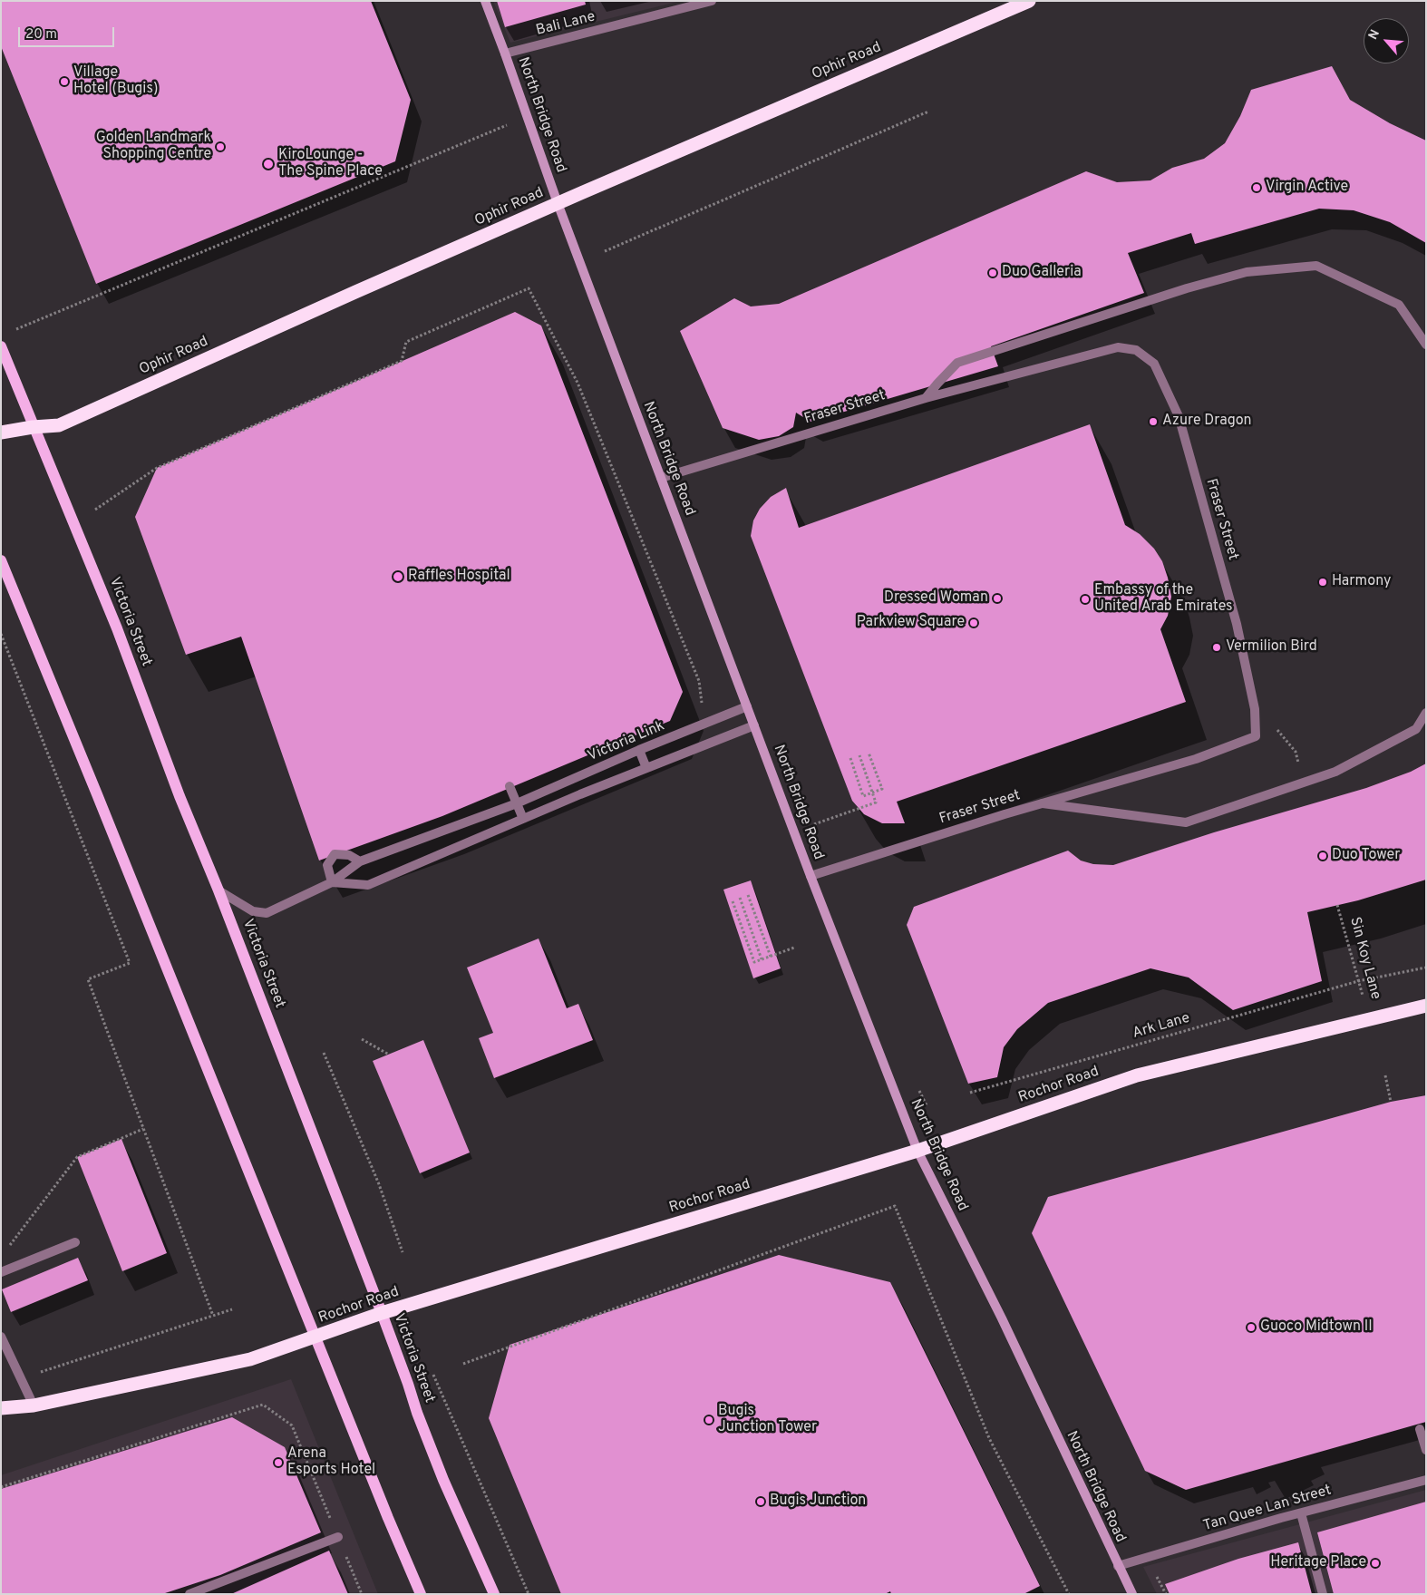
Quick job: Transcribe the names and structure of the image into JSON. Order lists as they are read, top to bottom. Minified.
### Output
{"streets":{"highway":["Ophir Road","Rochor Road"],"main road":["North Bridge Road","Victoria Street"],"street":["Bali Lane","Fraser Street","Victoria Link","Tan Quee Lan Street"],"path":["Sin Koy Lane","Ark Lane"]},"crossings":[["Bali Lane","North Bridge Road"],["Ophir Road","North Bridge Road"],["Ophir Road","Victoria Street"],["North Bridge Road","Fraser Street"],["North Bridge Road","Victoria Link"],["North Bridge Road","Rochor Road"],["North Bridge Road","Tan Quee Lan Street"],["Victoria Street","Victoria Link"],["Victoria Street","Rochor Road"],["Sin Koy Lane","Ark Lane"],["Sin Koy Lane","Rochor Road"]],"places":["Village Hotel (Bugis)","Golden Landmark Shopping Centre","KiroLounge - The Spine Place","Virgin Active","Duo Galleria","Azure Dragon","Raffles Hospital","Harmony","Dressed Woman","Embassy of the United Arab Emirates","Parkview Square","Vermilion Bird","Duo Tower","Guoco Midtown II","Bugis Junction Tower","Arena Esports Hotel","Bugis Junction","Heritage Place"],"scale_bar":"20 m","north":"top left"}
